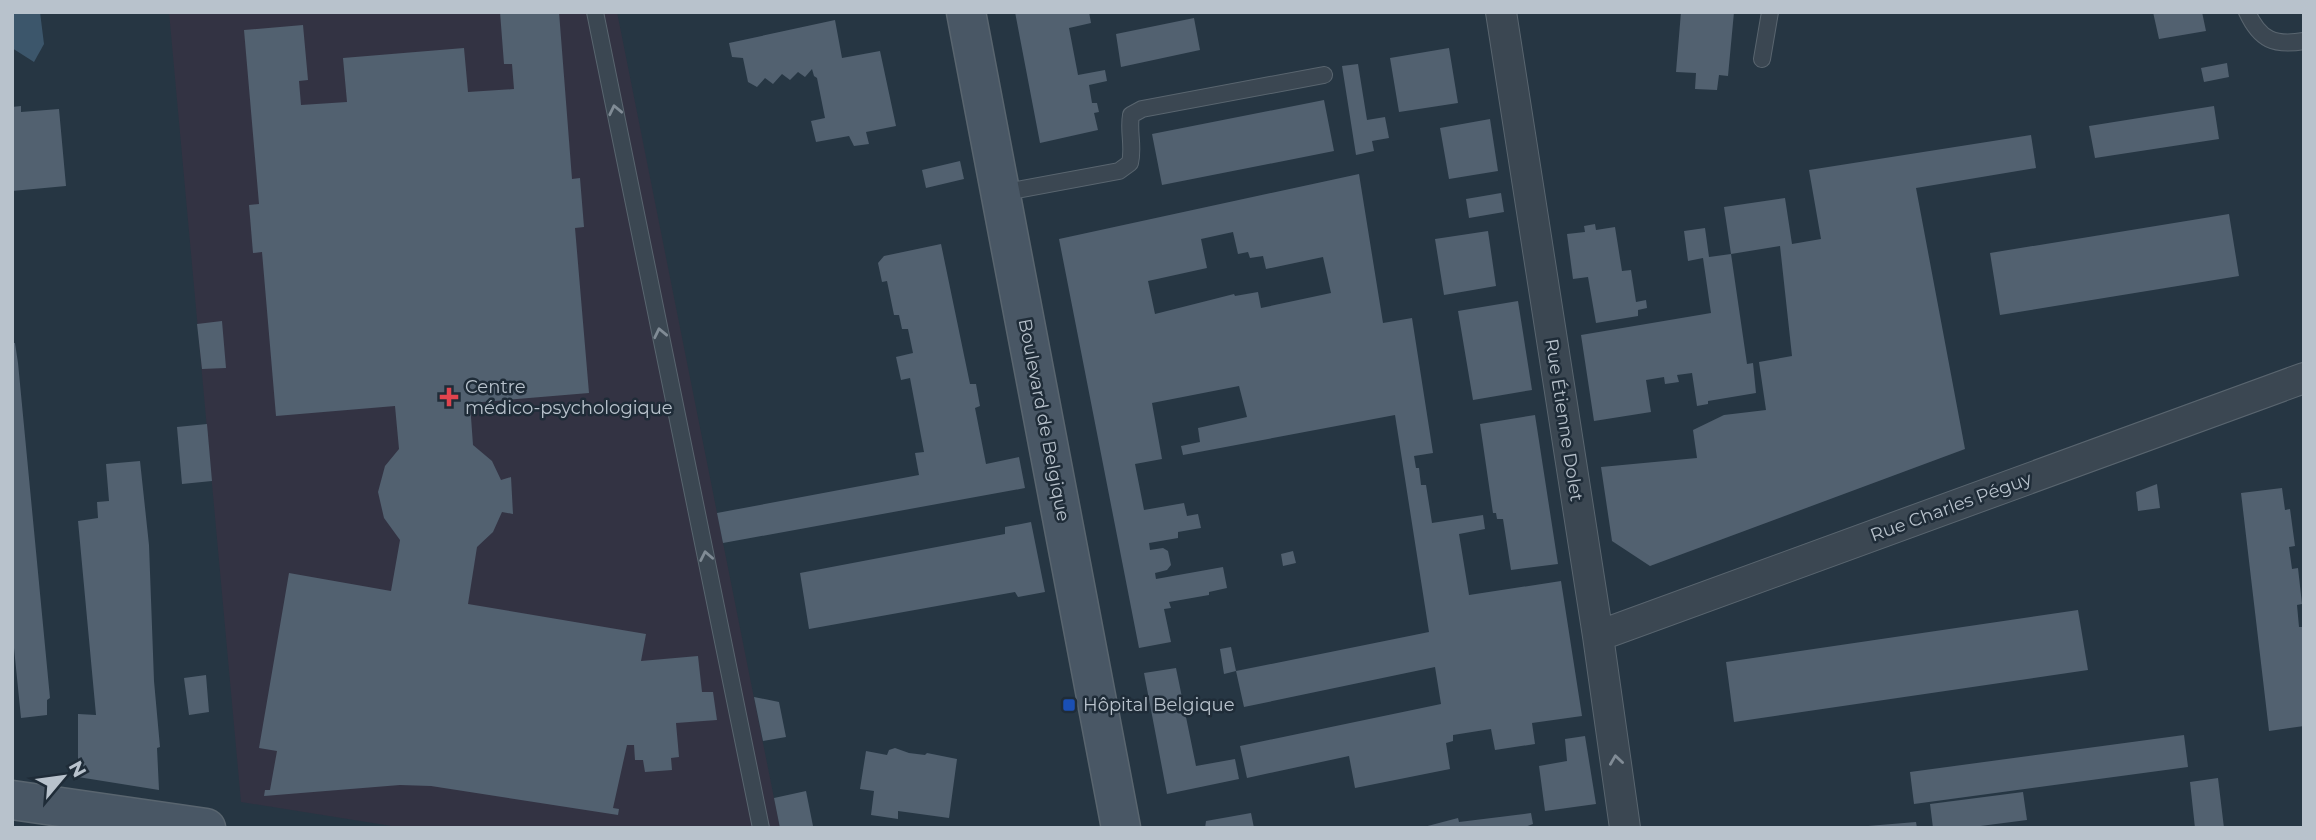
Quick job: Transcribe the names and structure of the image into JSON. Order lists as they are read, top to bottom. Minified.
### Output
{"streets":{"main road":["Boulevard de Belgique"],"street":["Rue Étienne Dolet","Rue Charles Péguy"]},"crossings":[["Rue Étienne Dolet","Rue Charles Péguy"]],"places":{"health":["Centre médico-psychologique"],"transit":["Hôpital Belgique"]},"north":"top right"}
